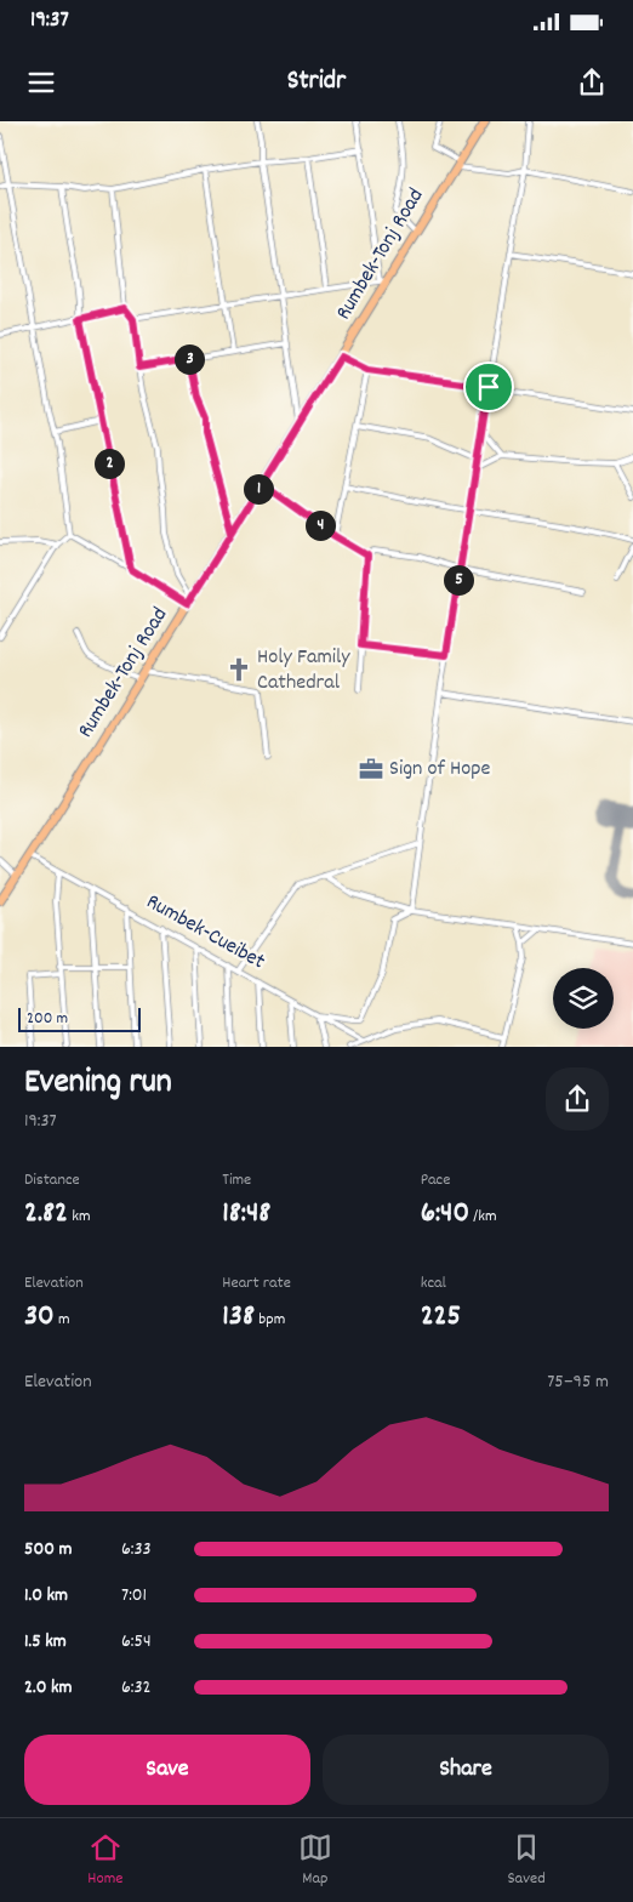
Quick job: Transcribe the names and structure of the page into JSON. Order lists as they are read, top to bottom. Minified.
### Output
{"streets":{"main road":["Rumbek-Tonj Road"],"street":["Rumbek-Cueibet"]},"crossings":[["Rumbek-Tonj Road","Rumbek-Cueibet"]],"places":{"church":["Holy Family Cathedral"],"office":["Sign of Hope"]},"scale_bar":"200 m","page":{"status":"19:37","header":"Stridr","pins":["3","2","1","4","5"],"scale":"200 m","heading":["Evening run","19:37"],"stats":[["Distance","2.82 km"],["Time","18:48"],["Pace","6:40 /km"],["Elevation","30 m"],["Heart rate","138 bpm"],["kcal","225"]],"chart":["Elevation","75–95 m"],"list":[{"name":"500 m","note":"6:33"},{"name":"1.0 km","note":"7:01"},{"name":"1.5 km","note":"6:54"},{"name":"2.0 km","note":"6:32"}],"buttons":["Save","Share"],"tabs":["Home","Map","Saved"]}}
